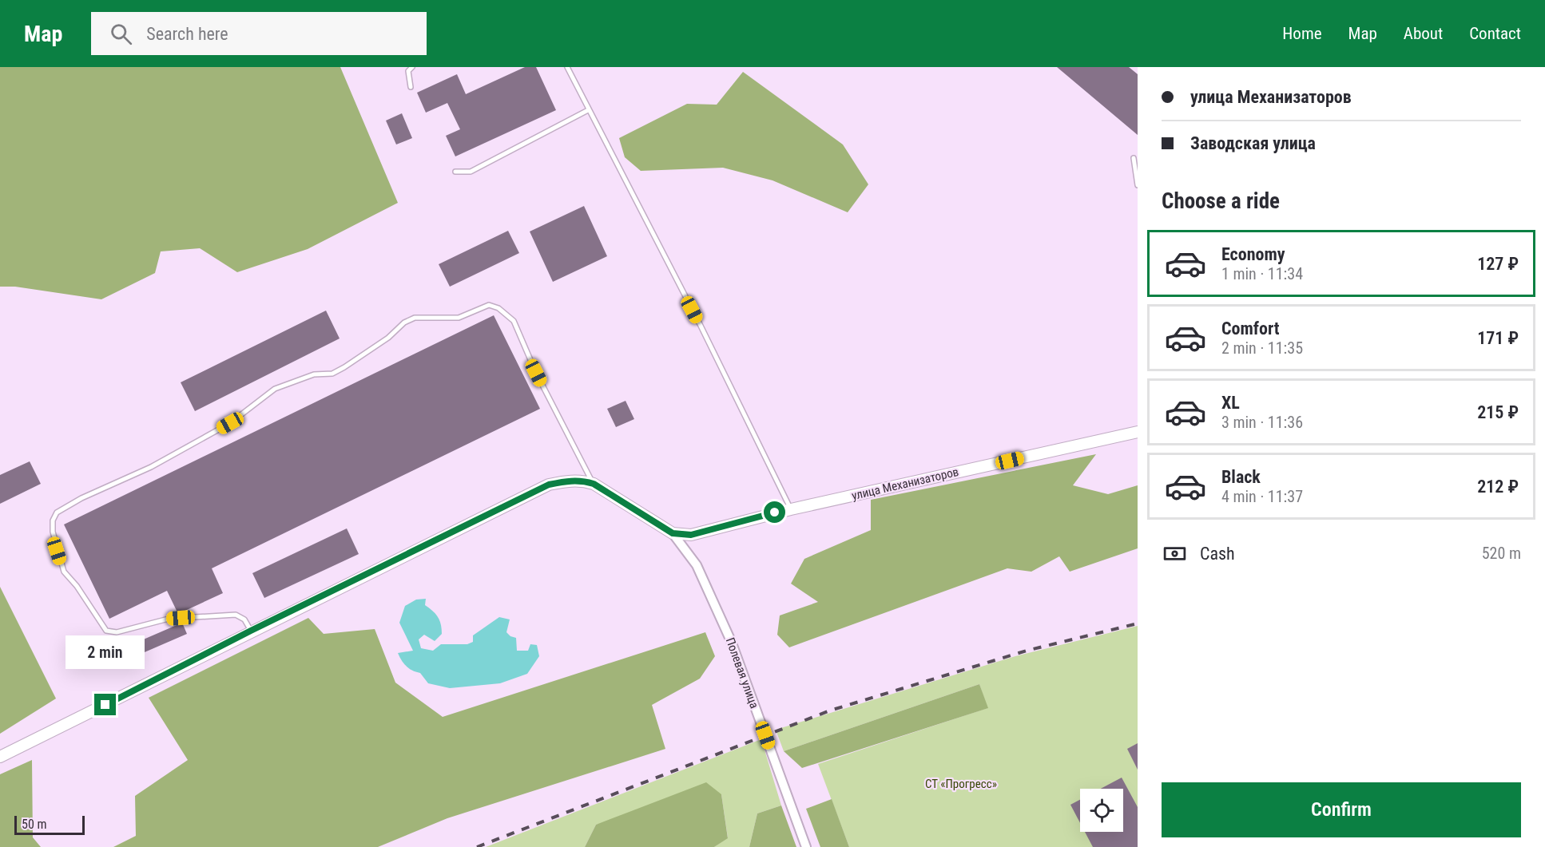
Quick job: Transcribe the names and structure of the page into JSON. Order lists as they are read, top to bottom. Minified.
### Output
{"streets":{"street":["улица Механизаторов","Полевая улица"]},"crossings":[["улица Механизаторов","Полевая улица"]],"parks":["СТ «Прогресс»"],"scale_bar":"50 m","page":{"header":"Map","search":"Search here","nav":["Home","Map","About","Contact"],"banner":["улица Механизаторов","Заводская улица"],"heading":"Choose a ride","list":[{"name":"Economy","note":"1 min · 11:34","value":"127 ₽"},{"name":"Comfort","note":"2 min · 11:35","value":"171 ₽"},{"name":"XL","note":"3 min · 11:36","value":"215 ₽"},{"name":"Black","note":"4 min · 11:37","value":"212 ₽"}],"pay":["Cash","520 m"],"bubble":"2 min","buttons":"Confirm","scale":"50 m"}}
